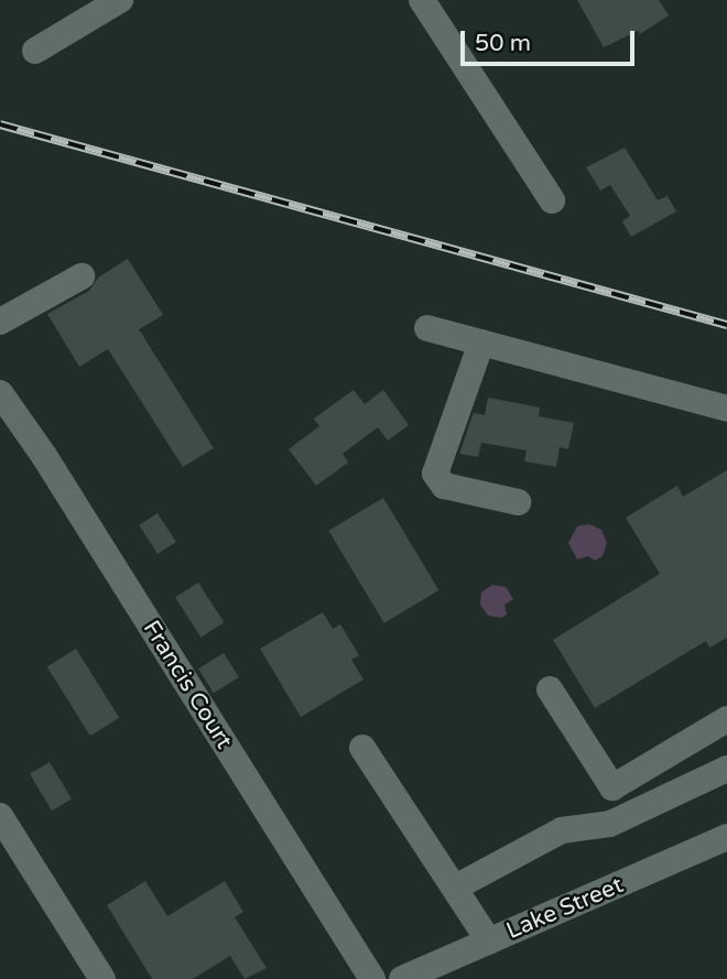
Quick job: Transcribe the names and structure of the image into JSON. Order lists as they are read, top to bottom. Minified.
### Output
{"streets":{"street":["Francis Court","Lake Street"]},"scale_bar":"50 m"}
